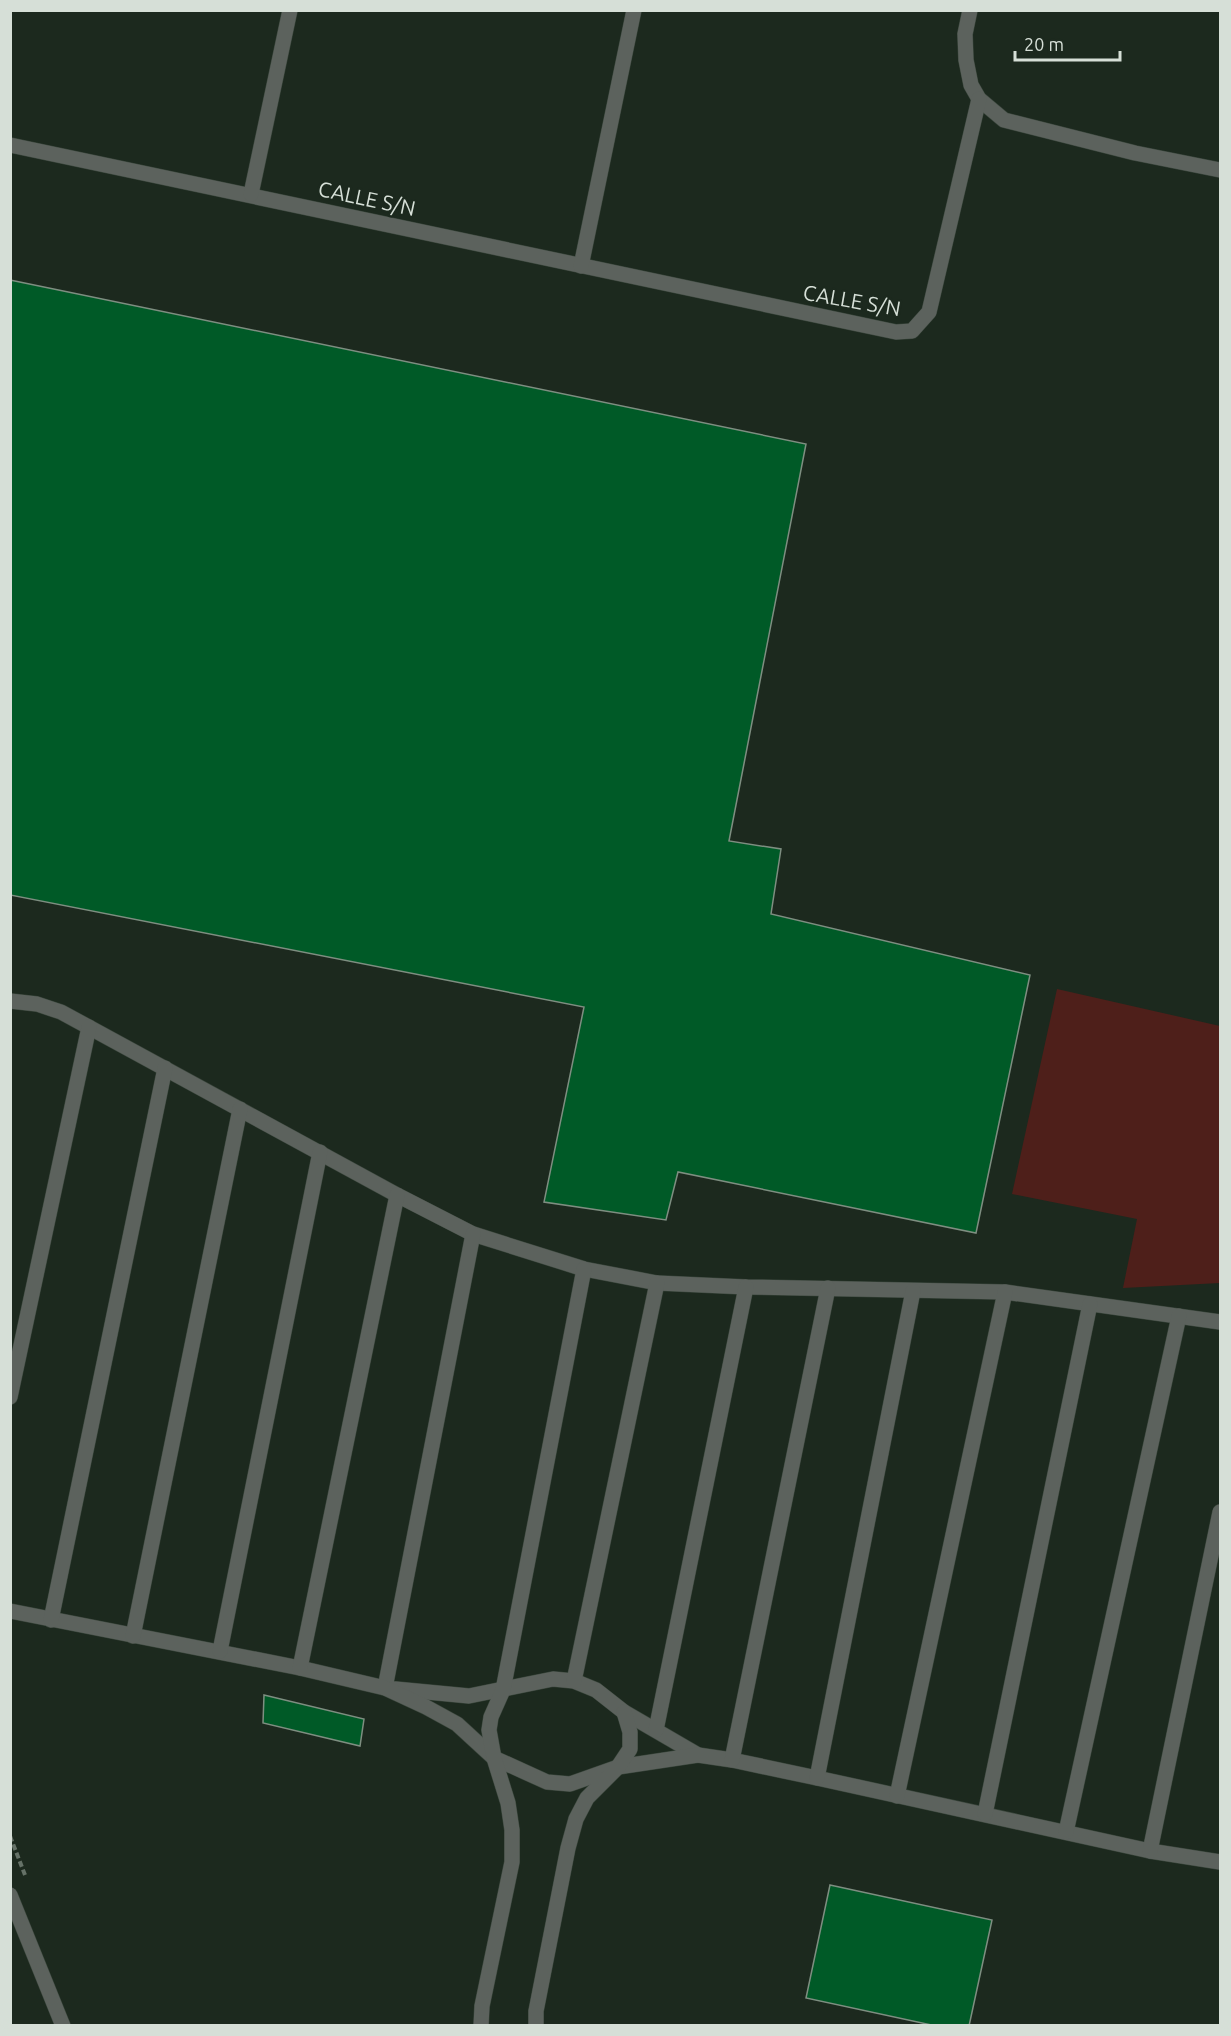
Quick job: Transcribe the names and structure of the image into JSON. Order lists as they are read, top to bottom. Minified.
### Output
{"streets":{"street":["CALLE S/N"]},"scale_bar":"20 m"}
